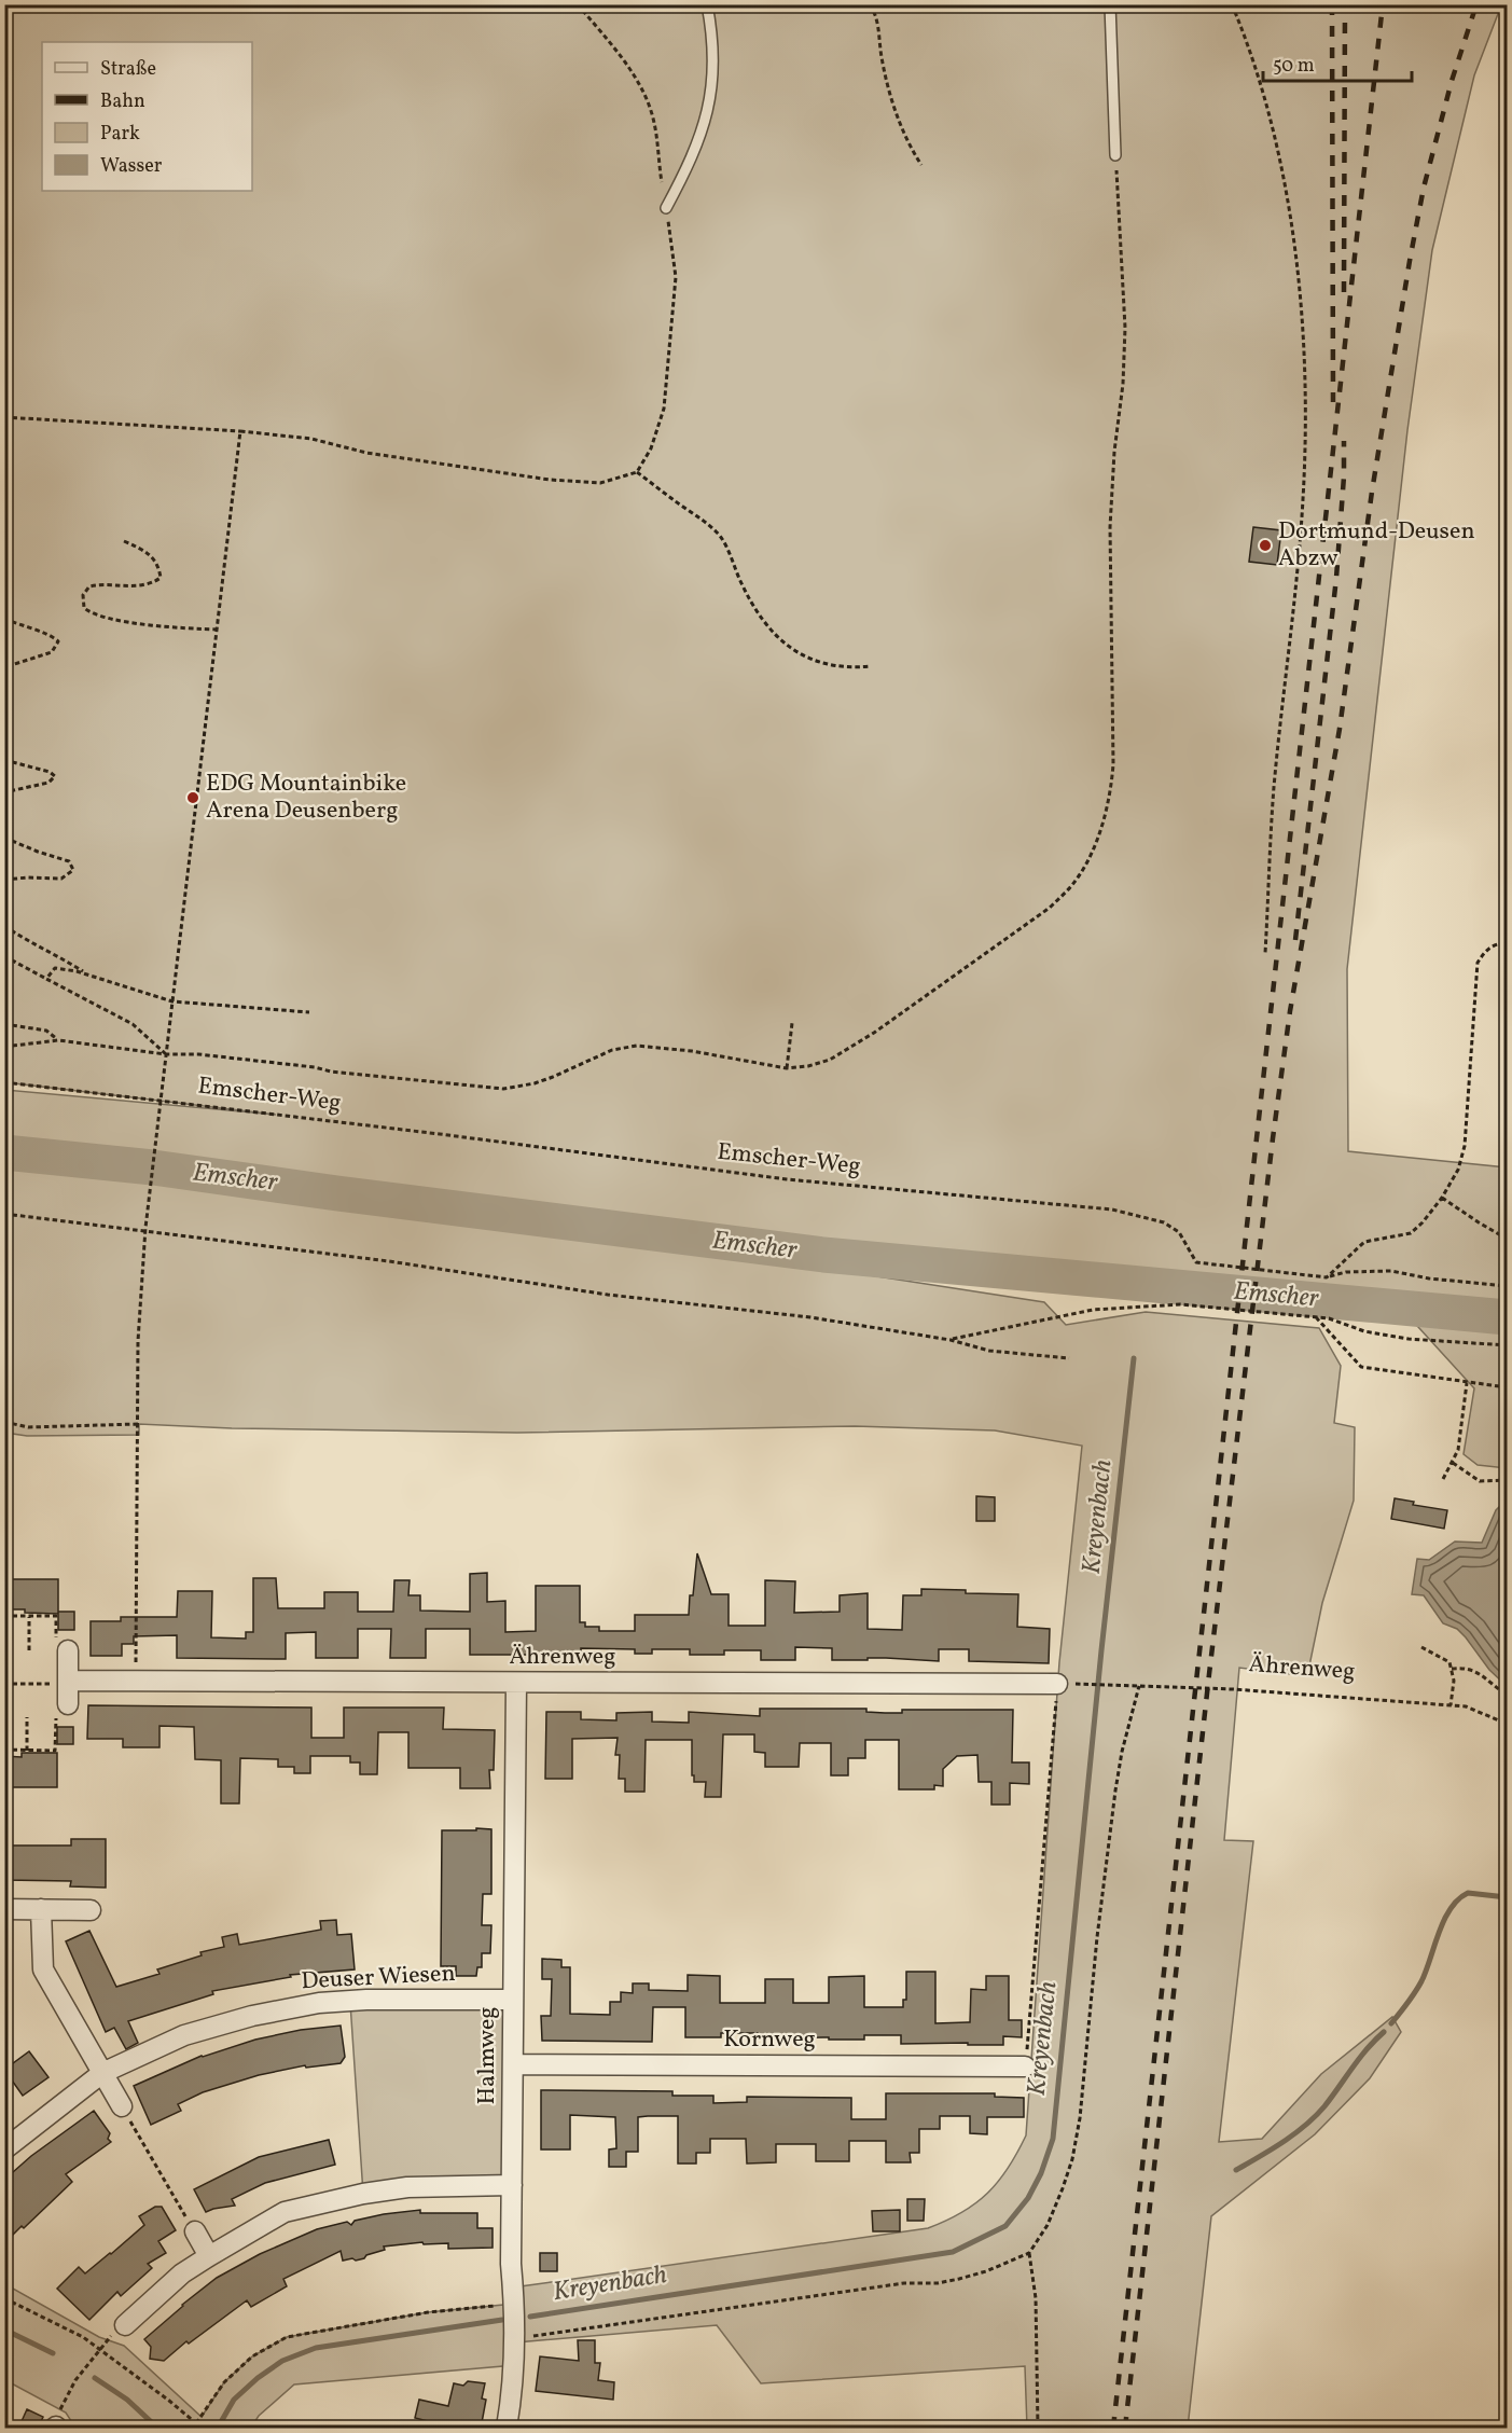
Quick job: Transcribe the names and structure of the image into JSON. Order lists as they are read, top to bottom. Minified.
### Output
{"streets":{"street":["Ährenweg","Deuser Wiesen","Kornweg","Halmweg"],"path":["Emscher-Weg"]},"crossings":[["Ährenweg","Halmweg"],["Deuser Wiesen","Halmweg"],["Kornweg","Halmweg"]],"water":["Emscher","Kreyenbach"],"places":["Dortmund-Deusen Abzw","EDG Mountainbike Arena Deusenberg"],"legend":["Straße","Bahn","Park","Wasser"],"scale_bar":"50 m"}
